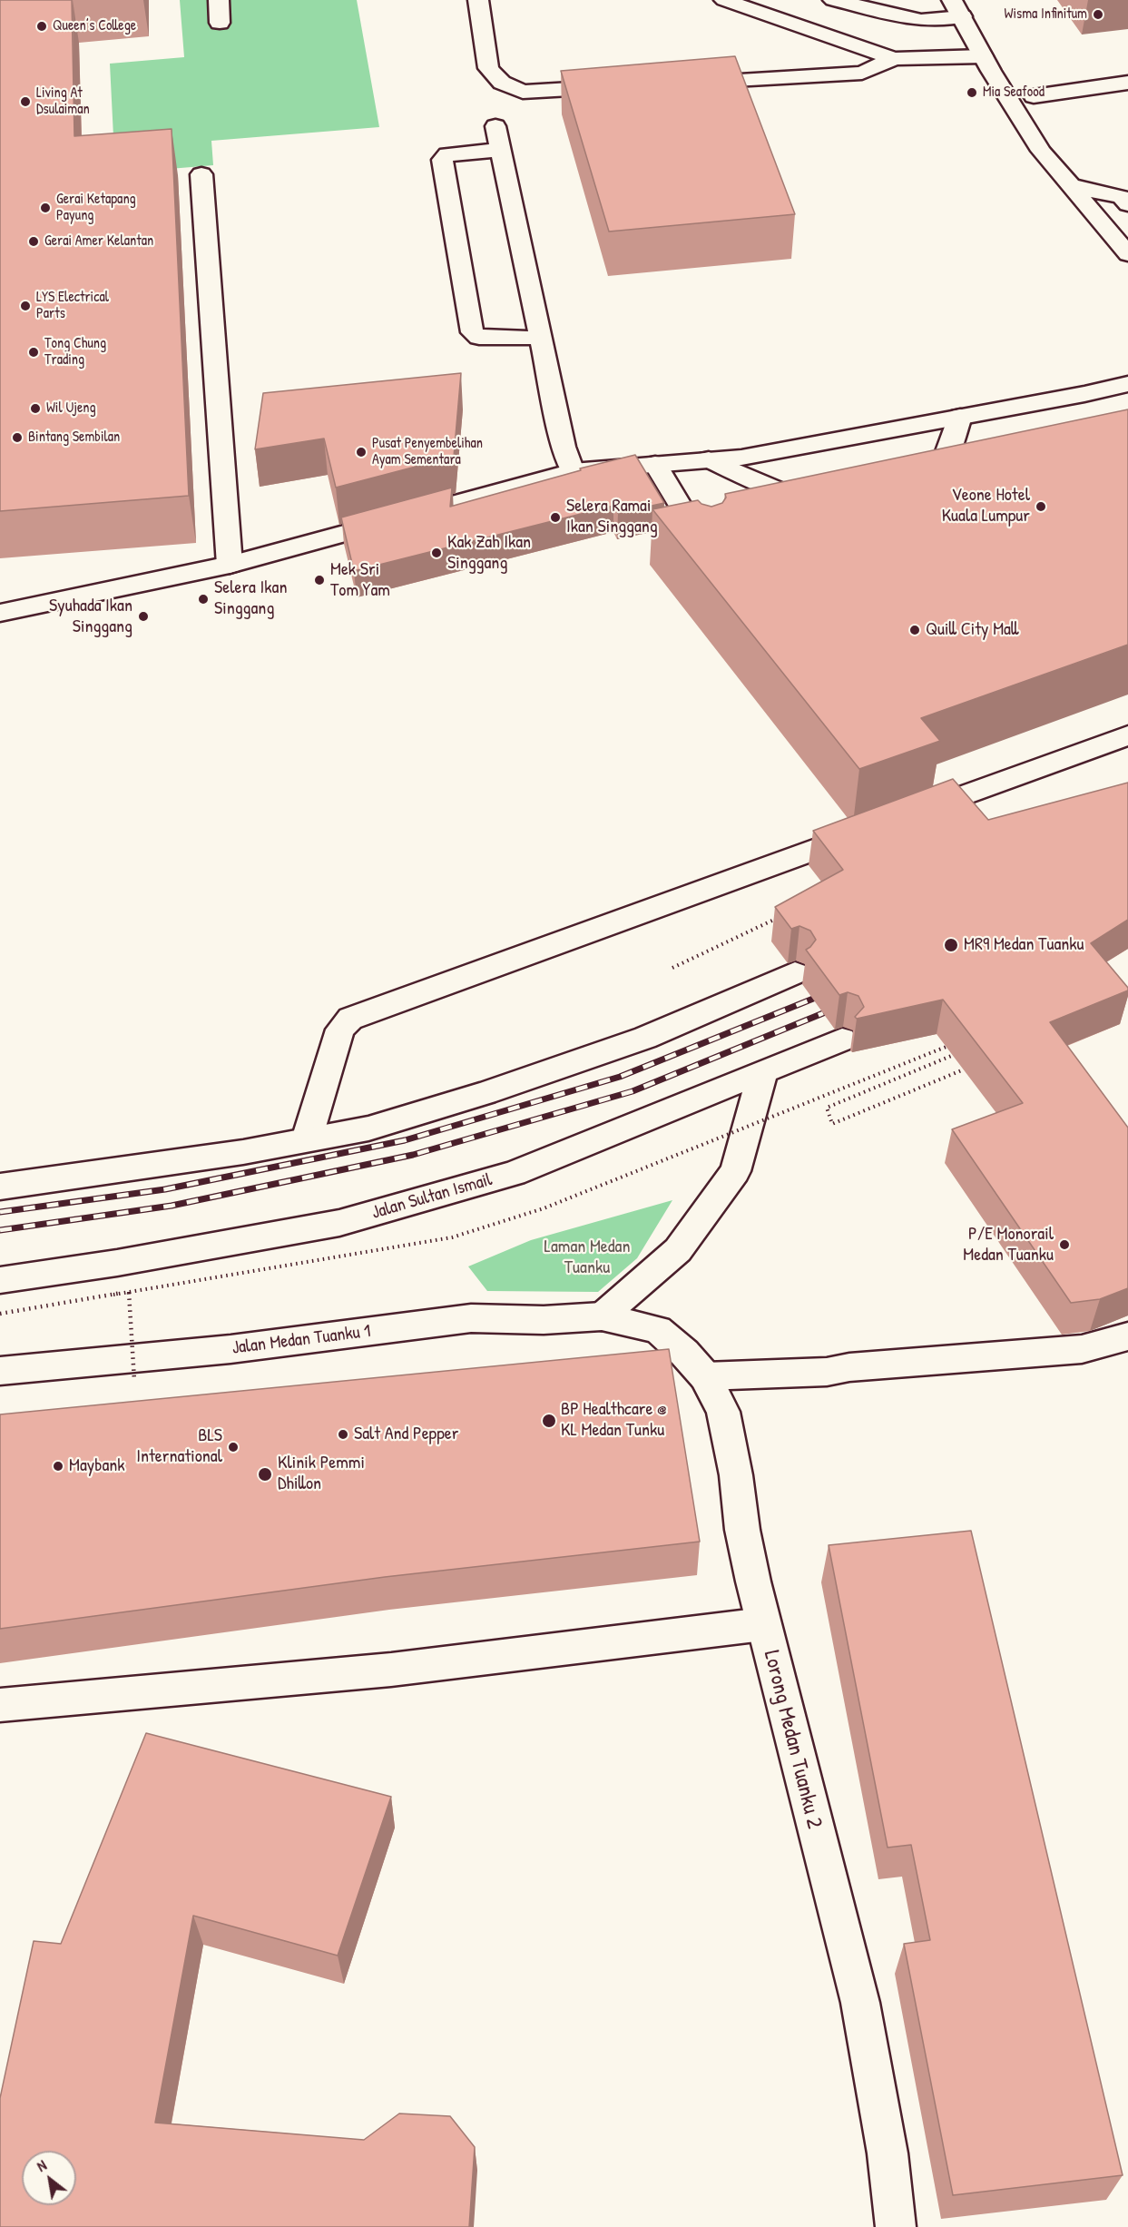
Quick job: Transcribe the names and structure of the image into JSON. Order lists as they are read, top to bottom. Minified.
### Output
{"streets":{"street":["Jalan Sultan Ismail","Jalan Medan Tuanku 1","Lorong Medan Tuanku 2"]},"crossings":[["Jalan Medan Tuanku 1","Lorong Medan Tuanku 2"]],"parks":["Laman Medan Tuanku"],"places":["Wisma Infinitum","Queen’s College","Mia Seafood","Living At Dsulaiman","Gerai Ketapang Payung","Gerai Amer Kelantan","LYS Electrical Parts","Tong Chung Trading","Wil Ujeng","Bintang Sembilan","Pusat Penyembelihan Ayam Sementara","Veone Hotel Kuala Lumpur","Selera Ramai Ikan Singgang","Kak Zah Ikan Singgang","Mek Sri Tom Yam","Selera Ikan Singgang","Syuhada Ikan Singgang","Quill City Mall","MR9 Medan Tuanku","P/E Monorail Medan Tuanku","BP Healthcare @ KL Medan Tunku","Salt And Pepper","BLS International","Maybank","Klinik Pemmi Dhillon"],"north":"top left"}
